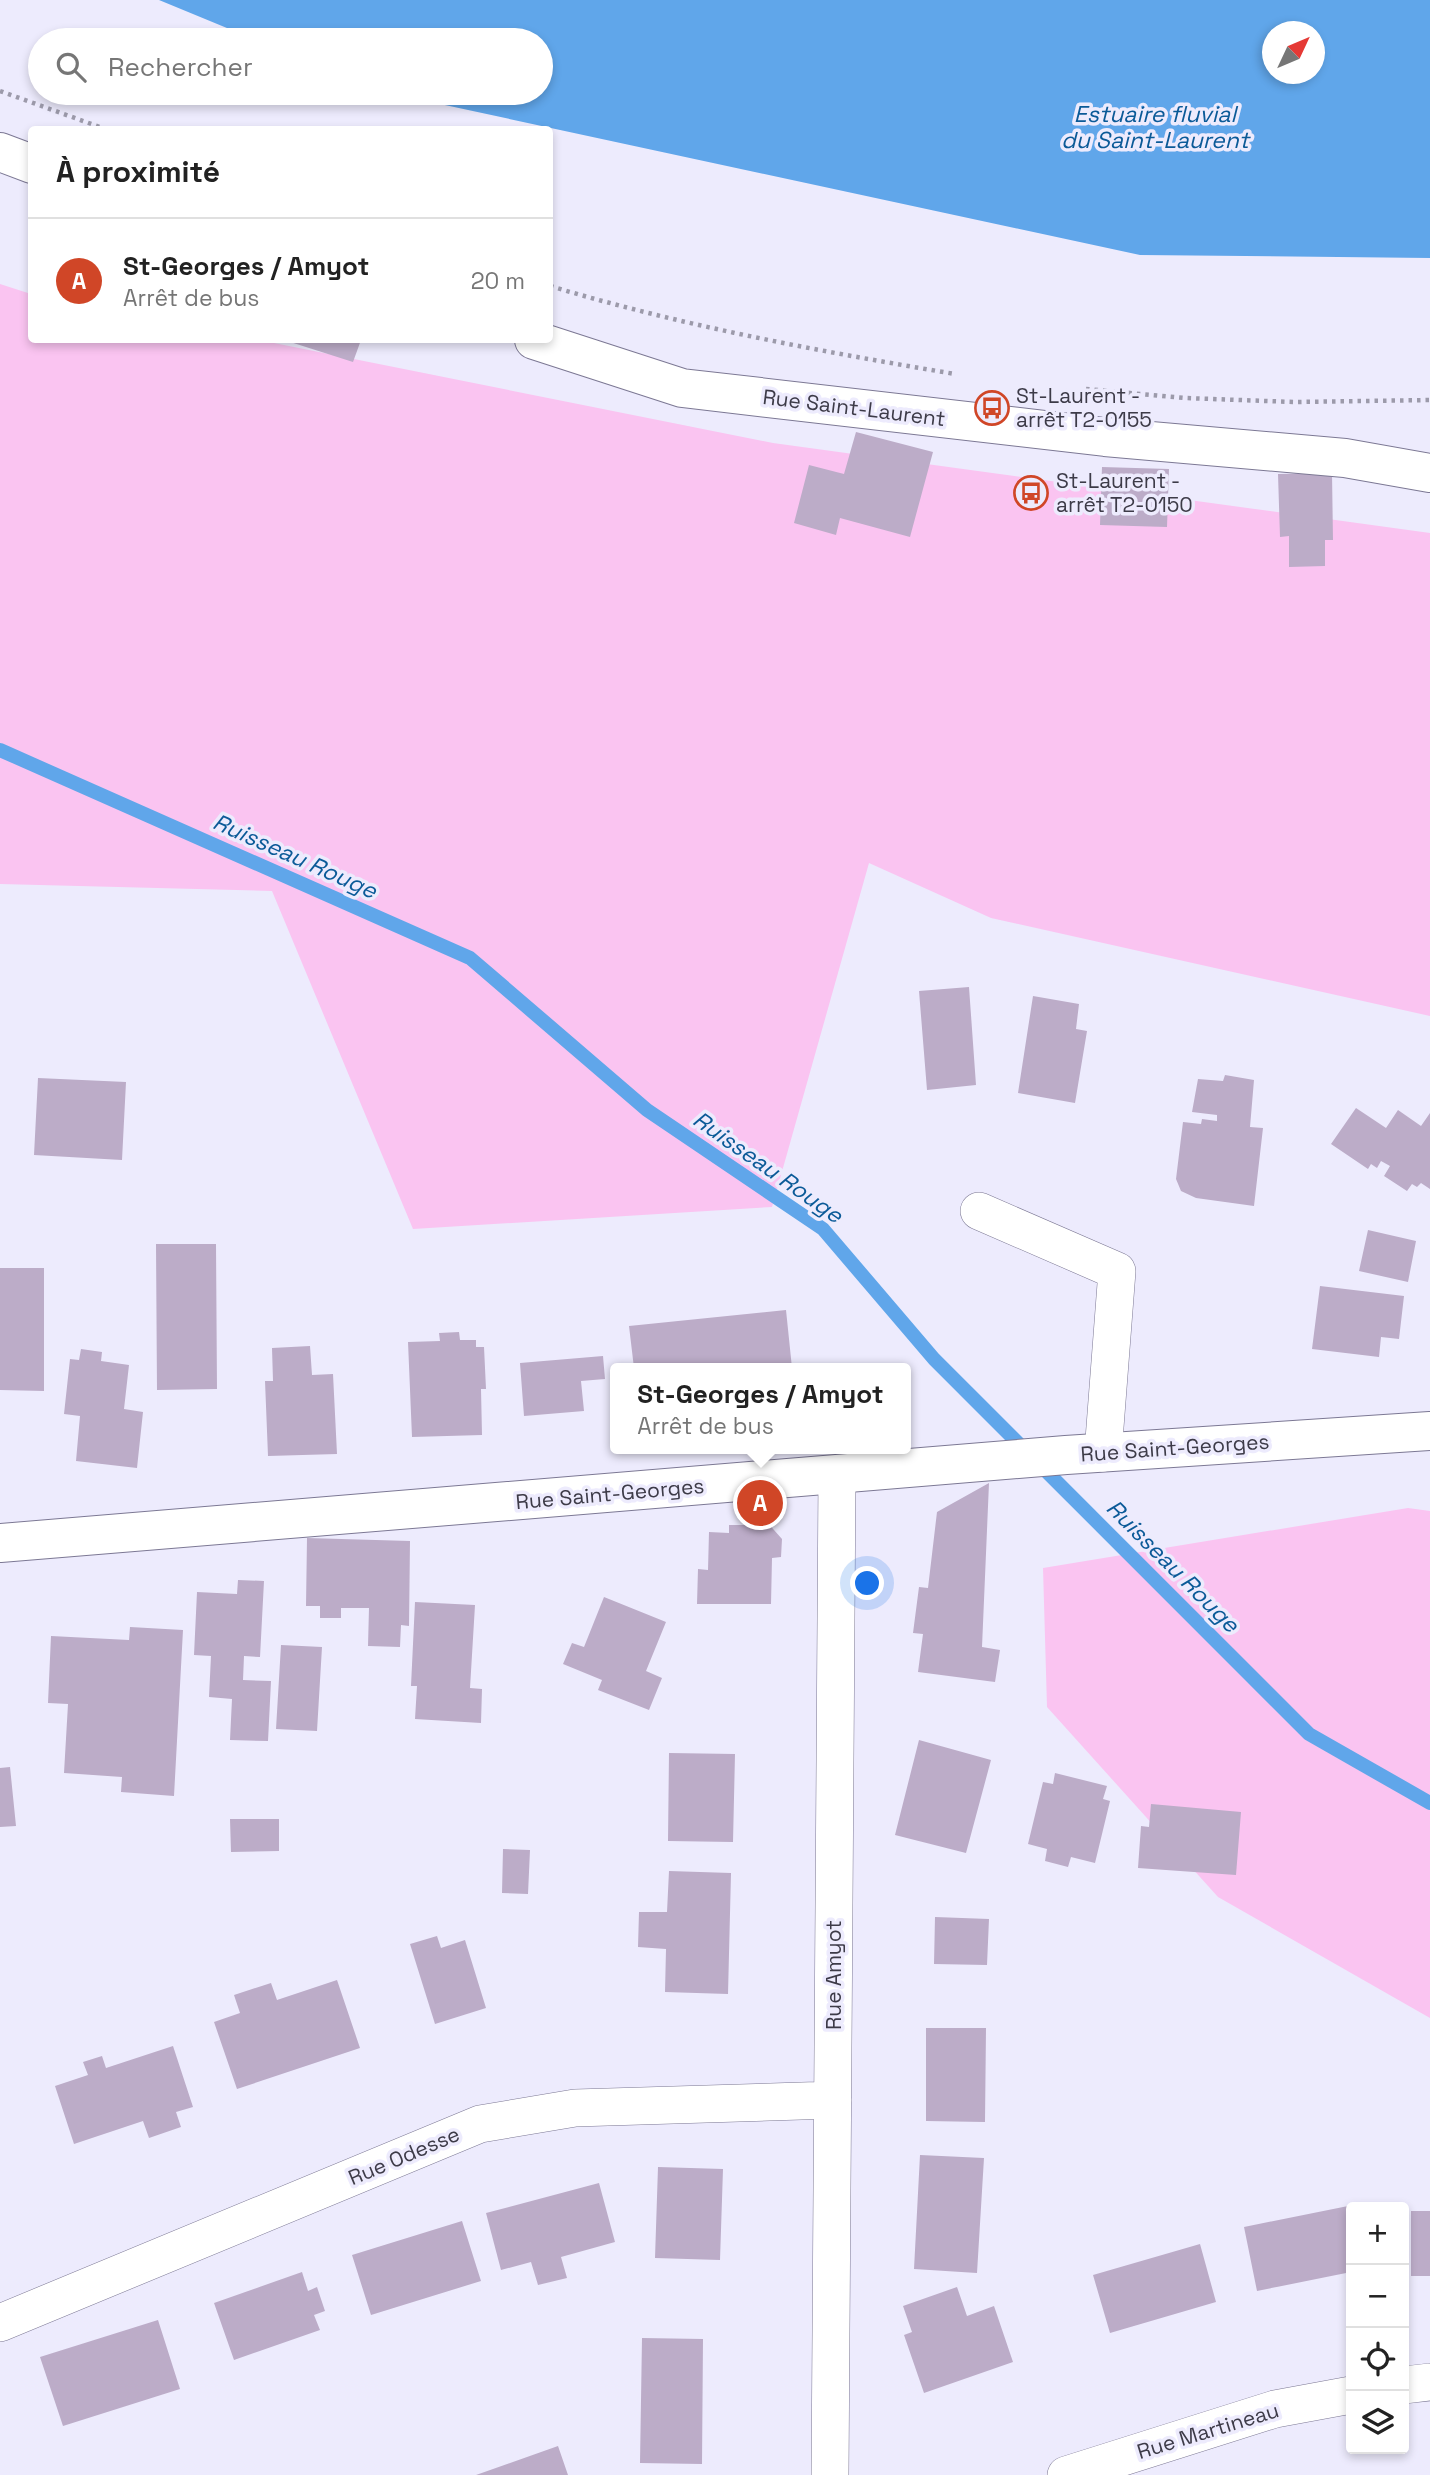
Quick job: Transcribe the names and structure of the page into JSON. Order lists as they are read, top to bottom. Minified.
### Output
{"streets":{"street":["Rue Saint-Laurent","Rue Saint-Georges","Rue Amyot","Rue Odesse","Rue Martineau"]},"crossings":[["Rue Saint-Georges","Rue Amyot"],["Rue Amyot","Rue Odesse"]],"water":["Estuaire fluvial du Saint-Laurent","Ruisseau Rouge"],"places":{"bus stop":["St-Laurent - arrêt T2-0155","St-Laurent - arrêt T2-0150"]},"north":"top right","page":{"search":"Rechercher","heading":"À proximité","list":[{"mark":"A","name":"St-Georges / Amyot","note":"Arrêt de bus","value":"20 m"}],"popup":["St-Georges / Amyot","Arrêt de bus"],"pins":"A","map_buttons":["+","−"]}}
